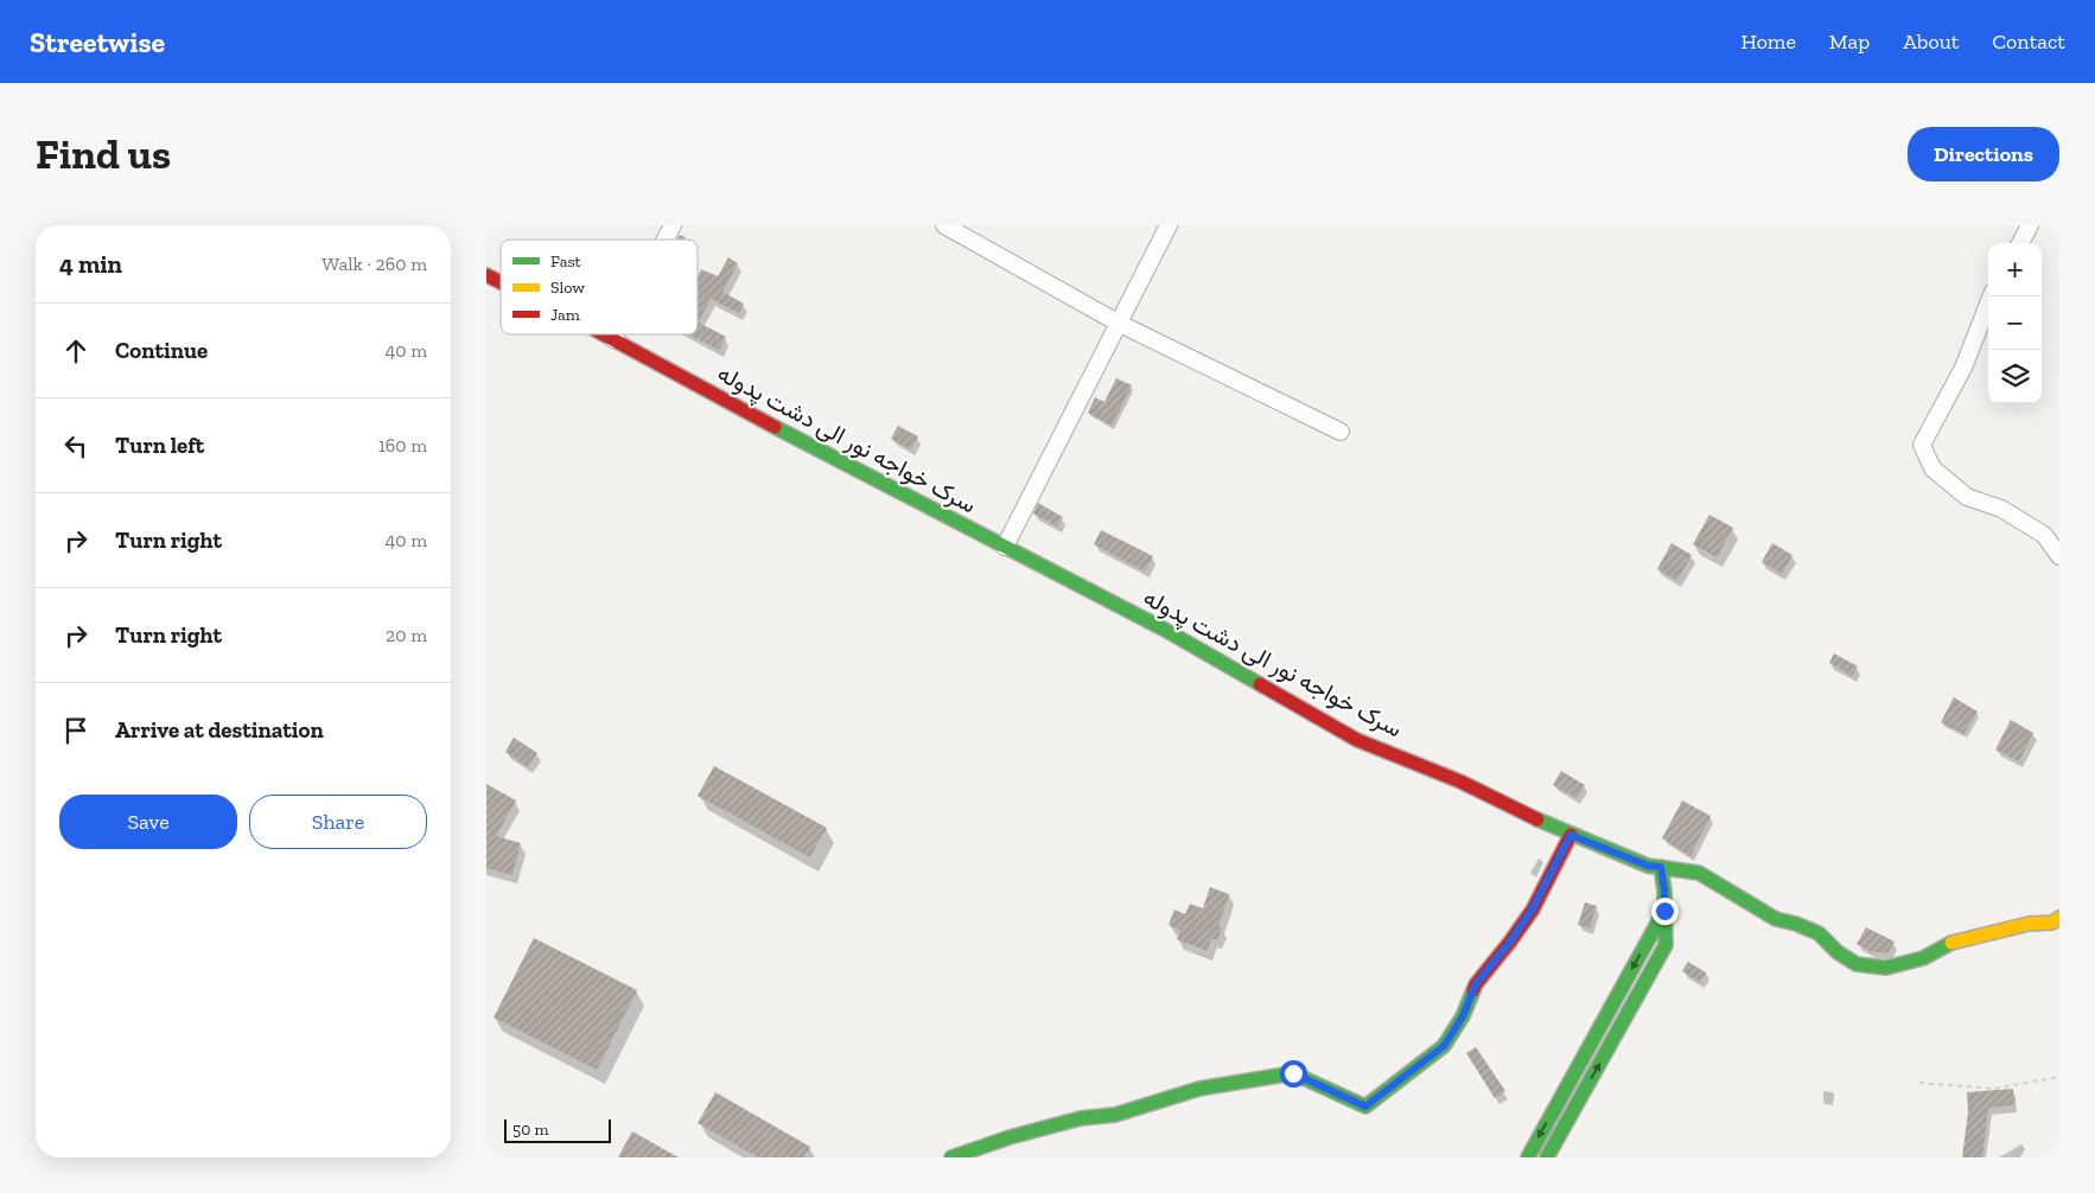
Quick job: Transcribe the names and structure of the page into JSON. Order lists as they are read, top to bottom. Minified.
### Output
{"streets":{"street":["سرک خواجه نور الی دشت پدوله"]},"legend":["Fast","Slow","Jam"],"scale_bar":"50 m","page":{"header":"Streetwise","nav":["Home","Map","About","Contact"],"buttons":["Directions",["Save","Share"]],"title":"Find us","heading":["4 min","Walk · 260 m"],"map_buttons":["+","−"],"list":[["Continue","40 m"],["Turn left","160 m"],["Turn right","40 m"],["Turn right","20 m"],"Arrive at destination"],"scale":"50 m"}}
